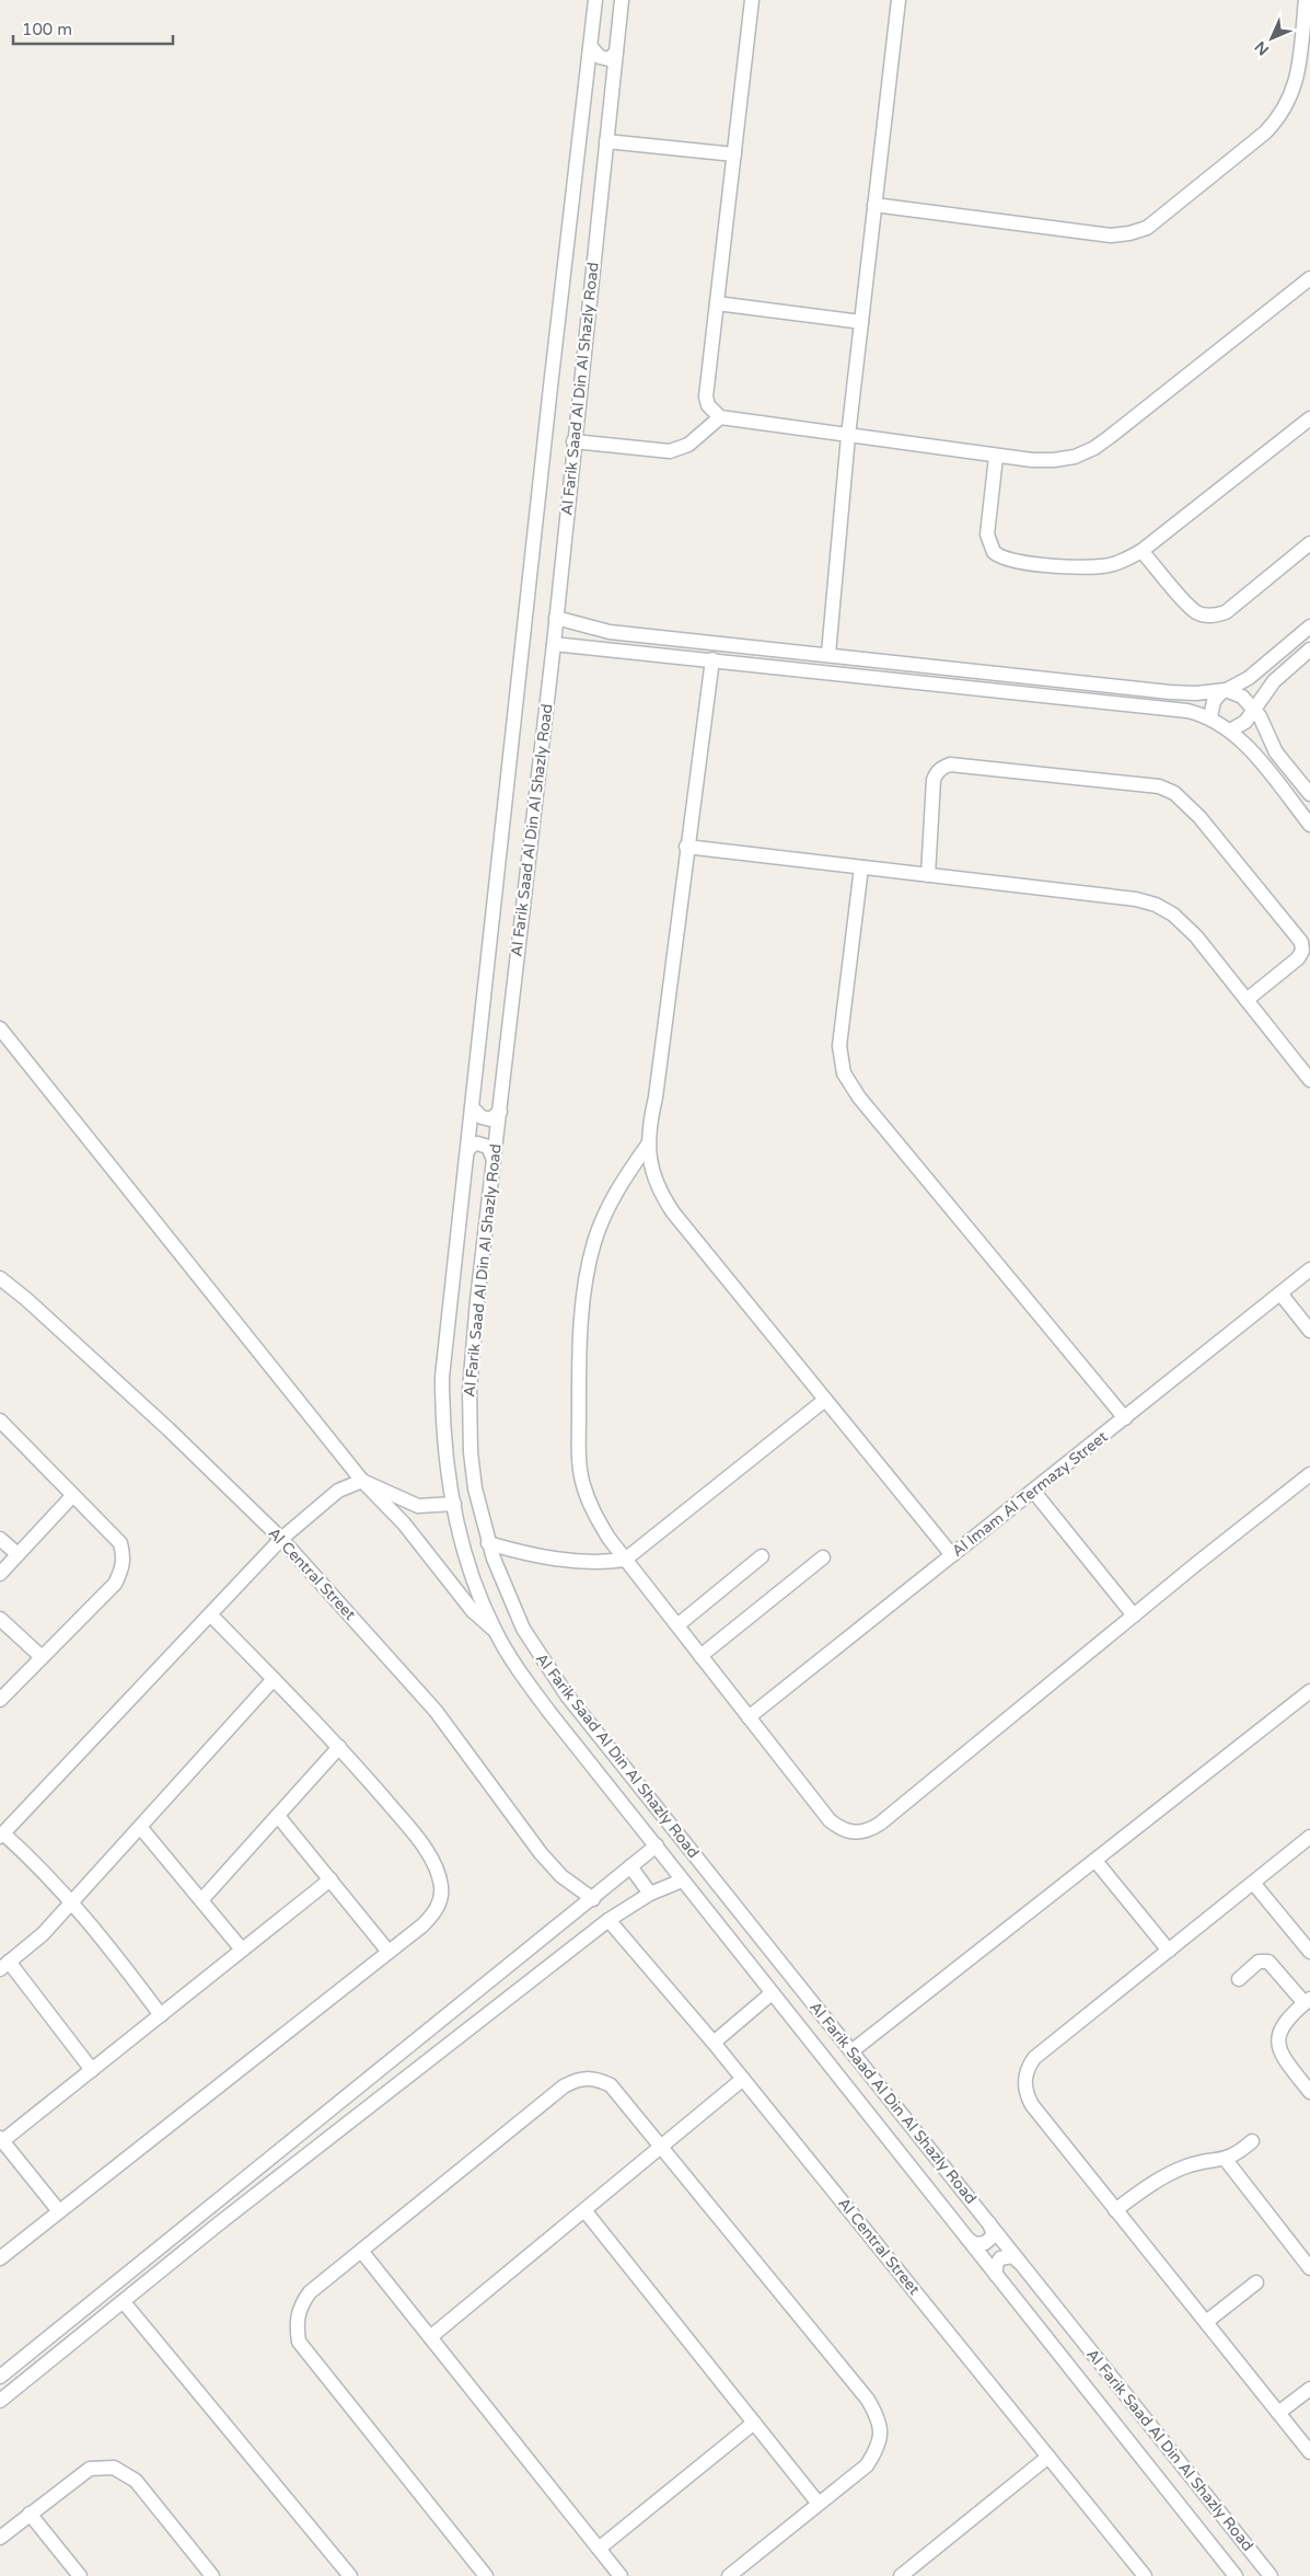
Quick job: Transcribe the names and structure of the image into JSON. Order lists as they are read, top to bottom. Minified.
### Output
{"streets":{"street":["Al Farik Saad Al Din Al Shazly Road","Al Imam Al Termazy Street","Al Central Street"]},"scale_bar":"100 m","north":"bottom left"}
